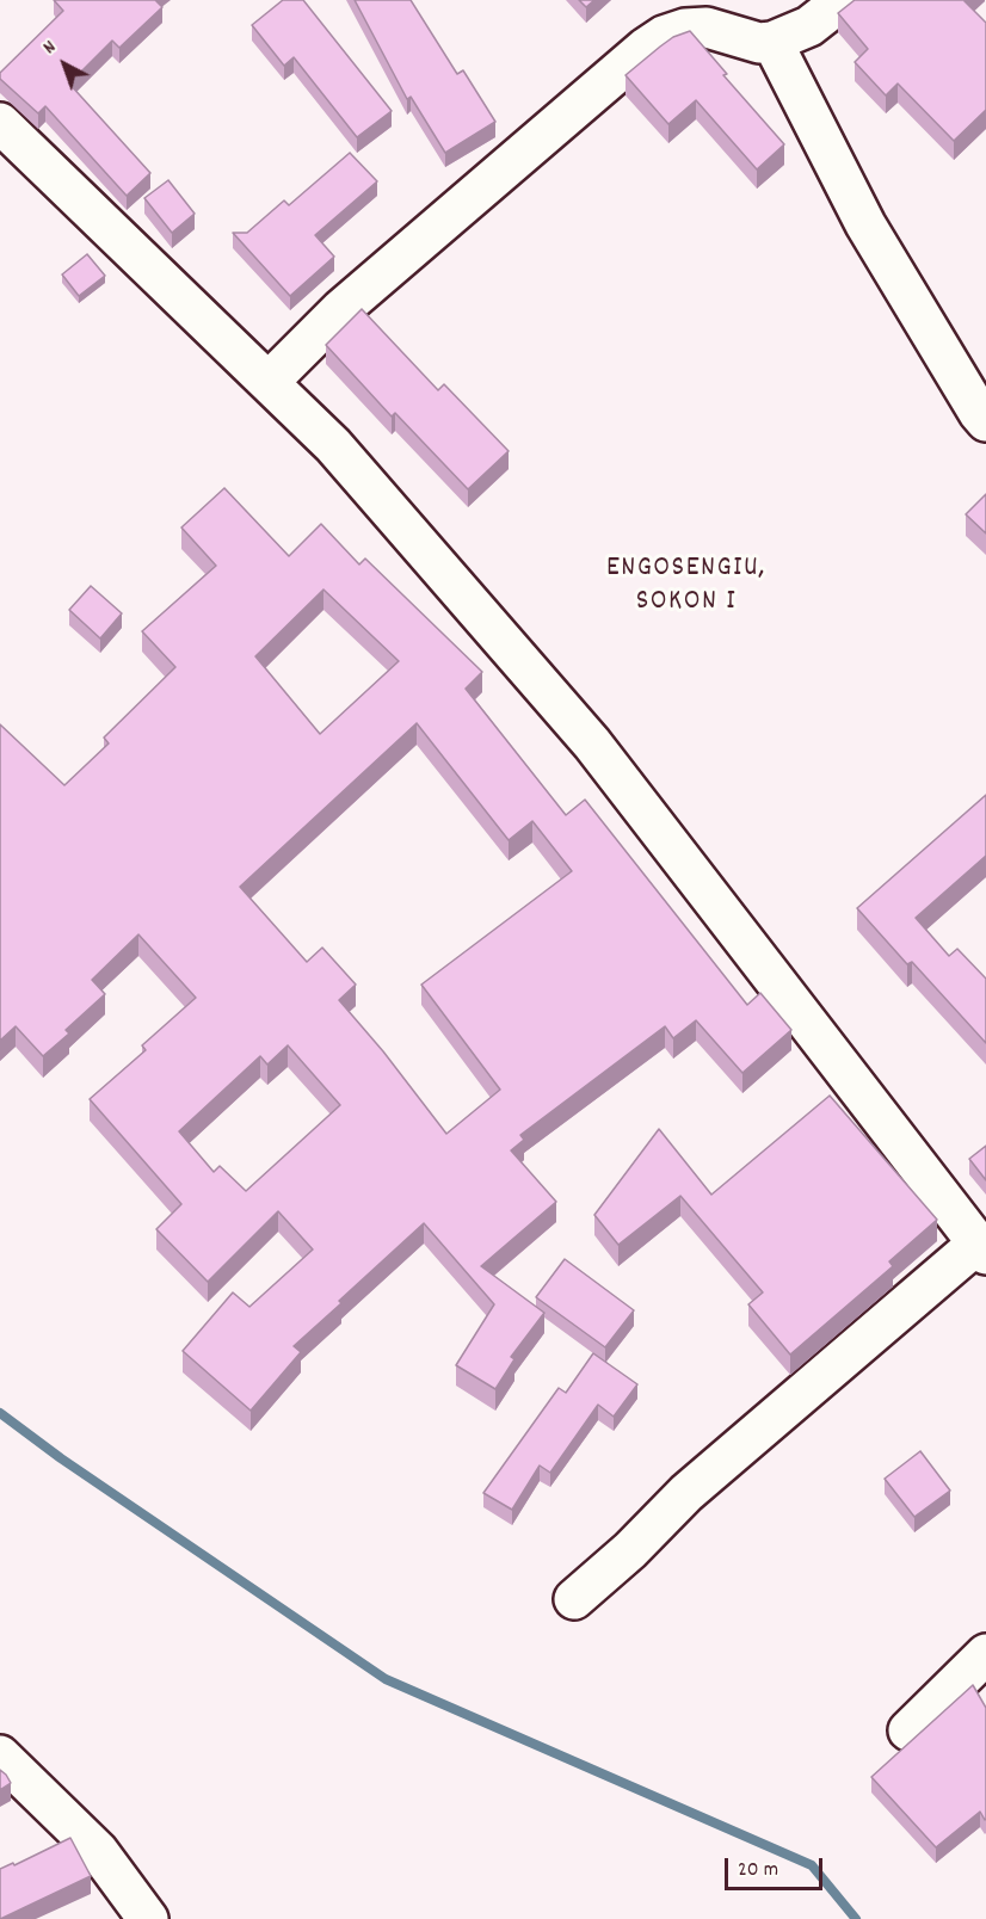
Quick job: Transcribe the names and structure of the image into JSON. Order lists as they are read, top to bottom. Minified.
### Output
{"districts":["ENGOSENGIU, SOKON I"],"scale_bar":"20 m","north":"top left"}
